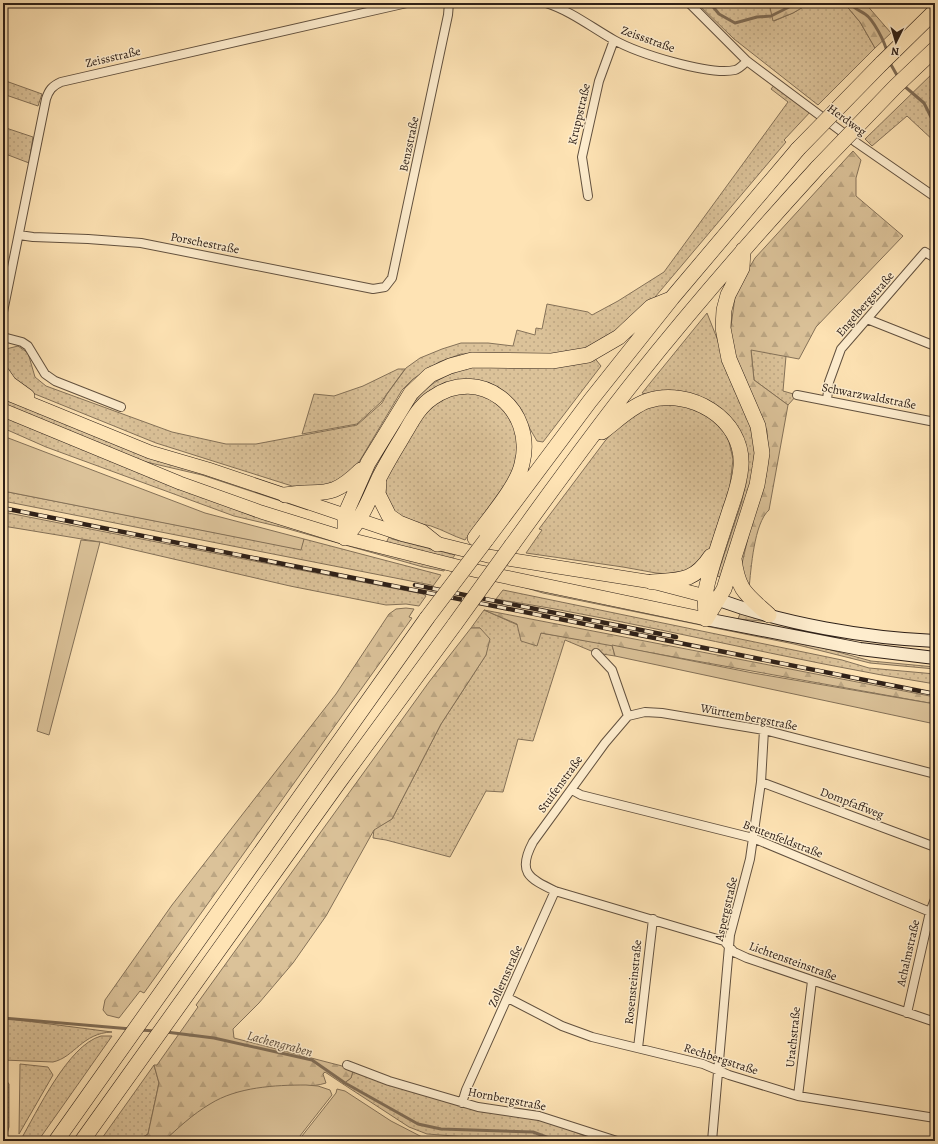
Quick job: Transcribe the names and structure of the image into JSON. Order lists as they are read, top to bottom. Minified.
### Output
{"streets":{"street":["Zeissstraße","Kruppstraße","Herdweg","Benzstraße","Porschestraße","Engelbergstraße","Schwarzwaldstraße","Württembergstraße","Stuifenstraße","Dompfaffweg","Beutenfeldstraße","Aspergstraße","Achalmstraße","Lichtensteinstraße","Zollernstraße","Rosensteinstraße","Urachstraße","Rechbergstraße","Hornbergstraße"]},"crossings":[["Zeissstraße","Kruppstraße"],["Zeissstraße","Herdweg"],["Zeissstraße","Porschestraße"],["Benzstraße","Porschestraße"],["Engelbergstraße","Schwarzwaldstraße"],["Württembergstraße","Stuifenstraße"],["Württembergstraße","Aspergstraße"],["Stuifenstraße","Beutenfeldstraße"],["Stuifenstraße","Lichtensteinstraße"],["Stuifenstraße","Zollernstraße"],["Dompfaffweg","Aspergstraße"],["Beutenfeldstraße","Aspergstraße"],["Beutenfeldstraße","Achalmstraße"],["Aspergstraße","Lichtensteinstraße"],["Aspergstraße","Rechbergstraße"],["Achalmstraße","Lichtensteinstraße"],["Lichtensteinstraße","Zollernstraße"],["Lichtensteinstraße","Rosensteinstraße"],["Lichtensteinstraße","Urachstraße"],["Zollernstraße","Rechbergstraße"],["Zollernstraße","Hornbergstraße"],["Rosensteinstraße","Rechbergstraße"],["Urachstraße","Rechbergstraße"]],"water":["Lachengraben"],"north":"bottom"}
